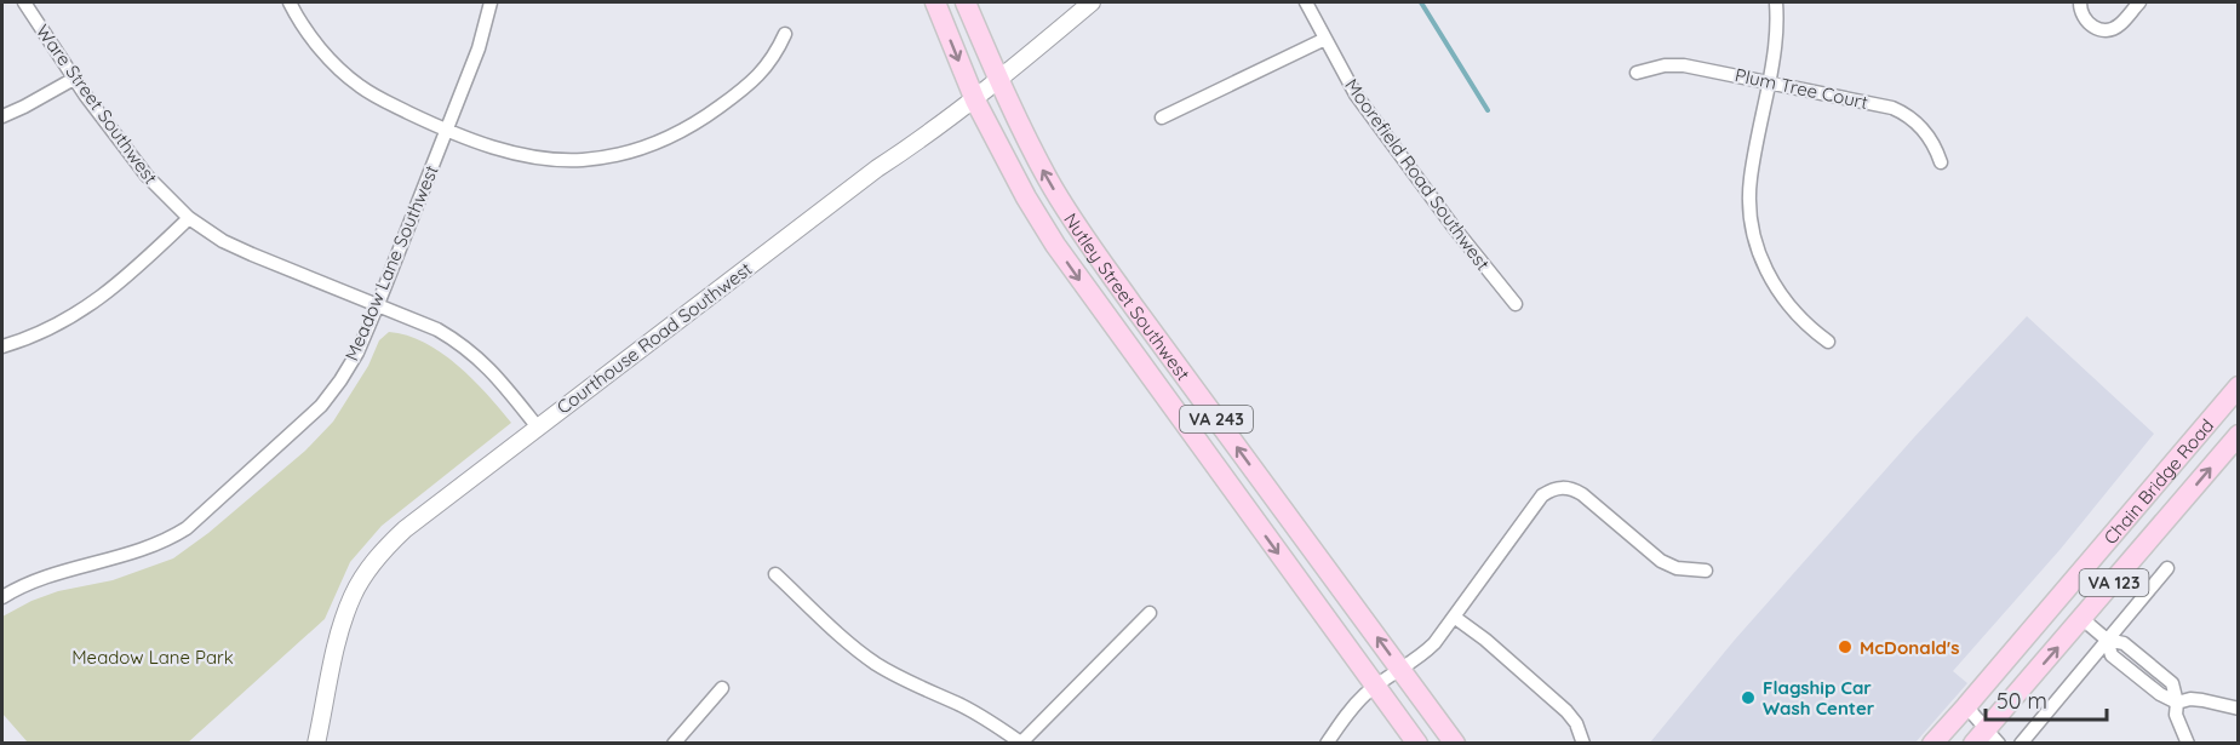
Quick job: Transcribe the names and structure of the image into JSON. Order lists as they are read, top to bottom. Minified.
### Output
{"streets":{"main road":["Nutley Street Southwest","VA 243","Chain Bridge Road","VA 123"],"street":["Plum Tree Court","Ware Street Southwest","Moorefield Road Southwest","Meadow Lane Southwest","Courthouse Road Southwest"]},"crossings":[["Ware Street Southwest","Meadow Lane Southwest"],["Ware Street Southwest","Courthouse Road Southwest"],["Nutley Street Southwest","Courthouse Road Southwest"],["Chain Bridge Road","VA 123"]],"parks":["Meadow Lane Park"],"places":["McDonald's","Flagship Car Wash Center"],"scale_bar":"50 m"}
